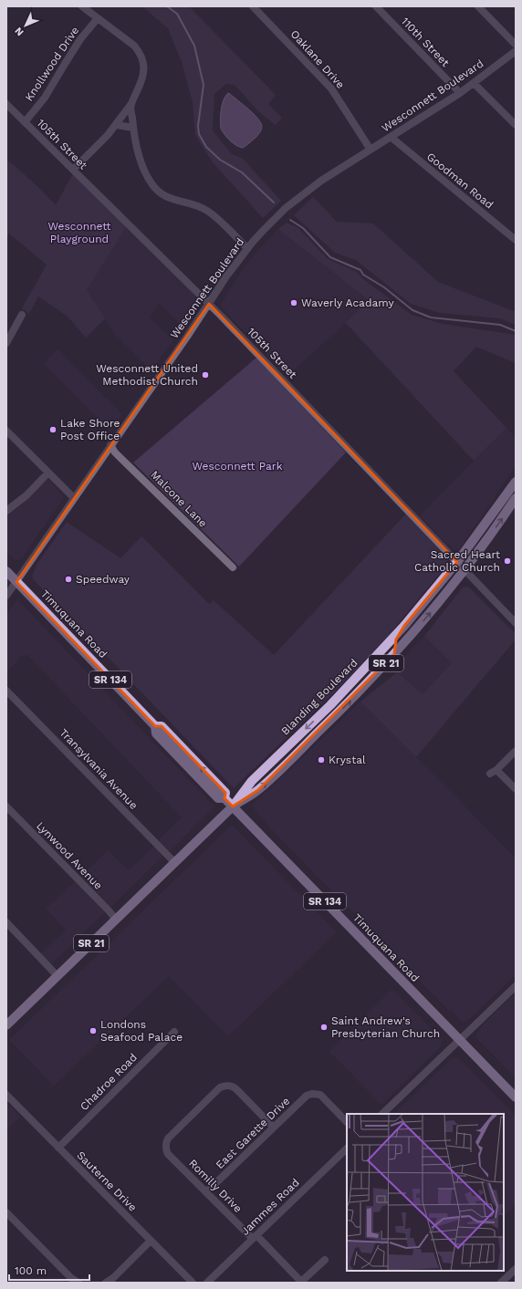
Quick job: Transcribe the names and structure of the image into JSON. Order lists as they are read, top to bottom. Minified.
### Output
{"streets":{"main road":["Timuquana Road","SR 21","SR 134","Blanding Boulevard"],"street":["110th Street","Oaklane Drive","Knollwood Drive","Wesconnett Boulevard","105th Street","Goodman Road","Malcone Lane","Transylvania Avenue","Lynwood Avenue","Chadroe Road","East Garette Drive","Sauterne Drive","Romilly Drive","Jammes Road"]},"crossings":[["110th Street","Wesconnett Boulevard"],["Oaklane Drive","Wesconnett Boulevard"],["Knollwood Drive","105th Street"],["Wesconnett Boulevard","105th Street"],["Wesconnett Boulevard","Goodman Road"],["Wesconnett Boulevard","Malcone Lane"],["Wesconnett Boulevard","Timuquana Road"],["105th Street","Blanding Boulevard"],["Timuquana Road","Blanding Boulevard"],["Blanding Boulevard","Transylvania Avenue"],["Blanding Boulevard","Lynwood Avenue"],["Chadroe Road","Sauterne Drive"],["East Garette Drive","Romilly Drive"],["Romilly Drive","Jammes Road"]],"parks":["Wesconnett Playground","Wesconnett Park"],"places":["Waverly Acadamy","Wesconnett United Methodist Church","Lake Shore Post Office","Sacred Heart Catholic Church","Speedway","Krystal","Saint Andrew's Presbyterian Church","Londons Seafood Palace"],"scale_bar":"100 m","north":"bottom left"}
